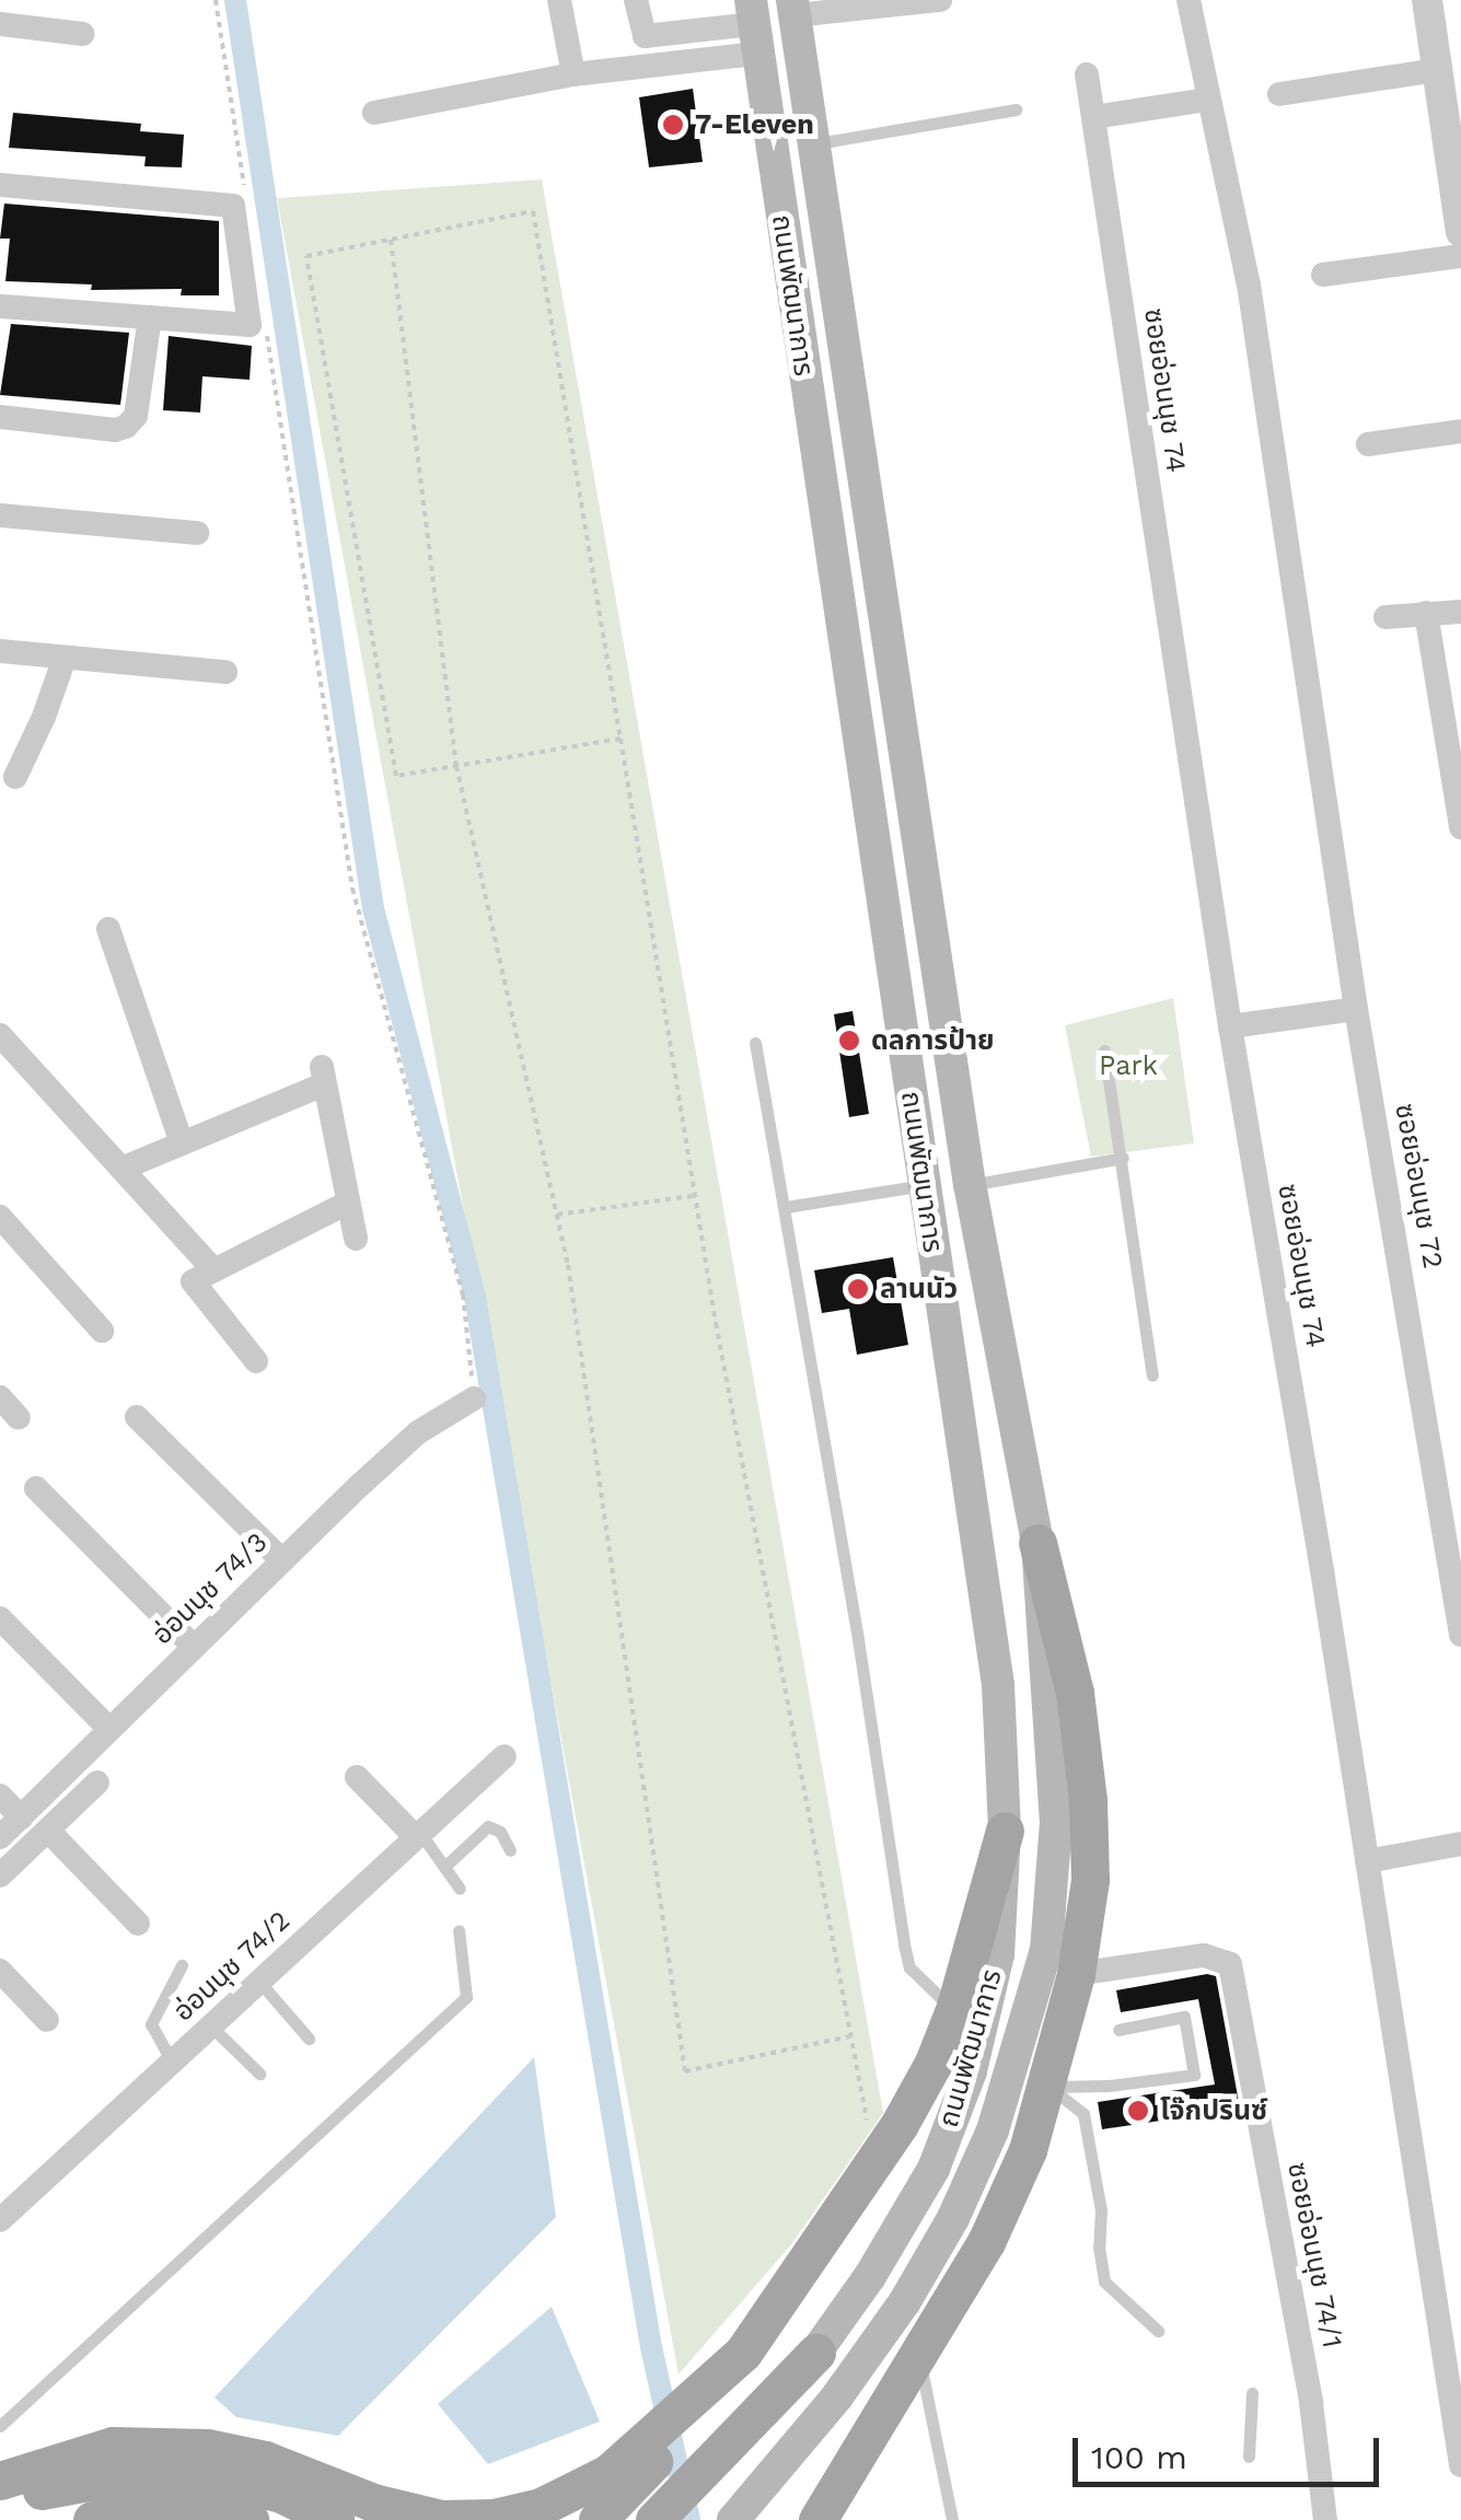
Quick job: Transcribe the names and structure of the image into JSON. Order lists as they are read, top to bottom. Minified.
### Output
{"streets":{"main road":["ถนนพัฒนาการ"],"street":["ซอยอ่อนนุช 74","ซอยอ่อนนุช 72","อ่อนนุช 74/3","อ่อนนุช 74/2","ซอยอ่อนนุช 74/1"]},"parks":["Park"],"places":["7-Eleven","ดลการป้าย","ลานนัว","โจ๊กปรินซ์"],"scale_bar":"100 m"}
